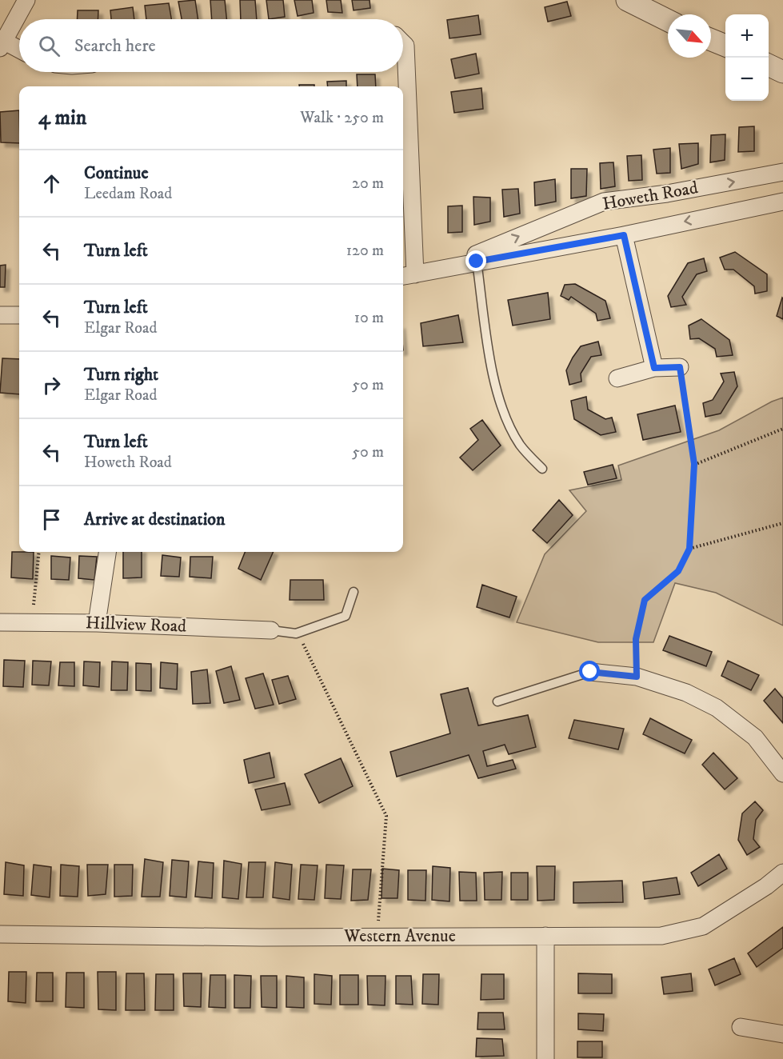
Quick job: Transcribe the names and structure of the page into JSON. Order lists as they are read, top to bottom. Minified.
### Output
{"streets":{"street":["Howeth Road","Hillview Road","Western Avenue"]},"north":"bottom right","page":{"map_buttons":["+","−"],"search":"Search here","heading":["4 min","Walk · 250 m"],"list":[["Continue","Leedam Road","20 m"],["Turn left","120 m"],["Turn left","Elgar Road","10 m"],["Turn right","Elgar Road","50 m"],["Turn left","Howeth Road","50 m"],"Arrive at destination"]}}
